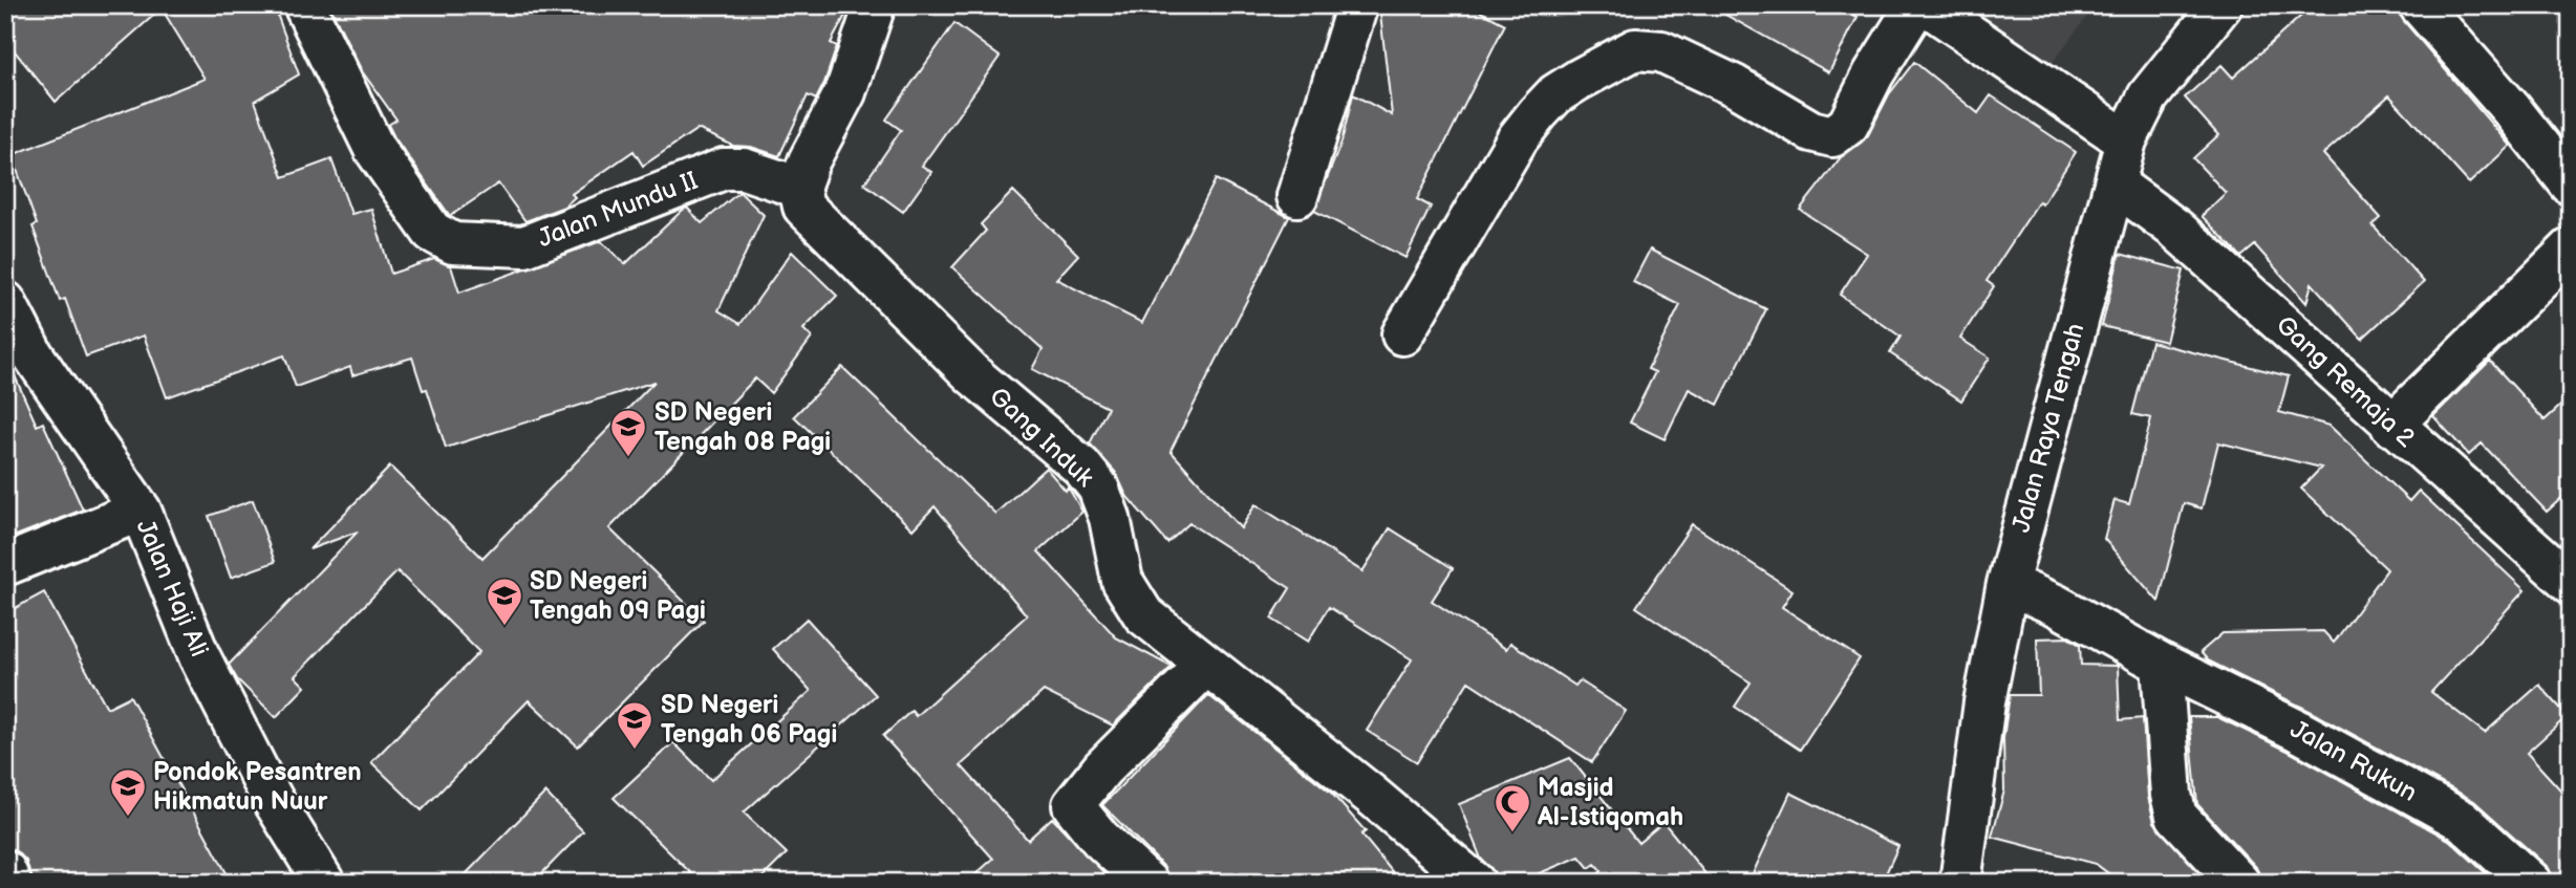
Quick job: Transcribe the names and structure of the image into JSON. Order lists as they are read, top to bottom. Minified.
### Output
{"streets":{"street":["Jalan Mundu II","Gang Remaja 2","Jalan Raya Tengah","Gang Induk","Jalan Haji Ali","Jalan Rukun"]},"crossings":[["Jalan Mundu II","Gang Induk"],["Gang Remaja 2","Jalan Raya Tengah"],["Jalan Raya Tengah","Jalan Rukun"]],"places":{"school or university":["SD Negeri Tengah 08 Pagi","SD Negeri Tengah 09 Pagi","SD Negeri Tengah 06 Pagi","Pondok Pesantren Hikmatun Nuur"],"mosque":["Masjid Al-Istiqomah"]}}
